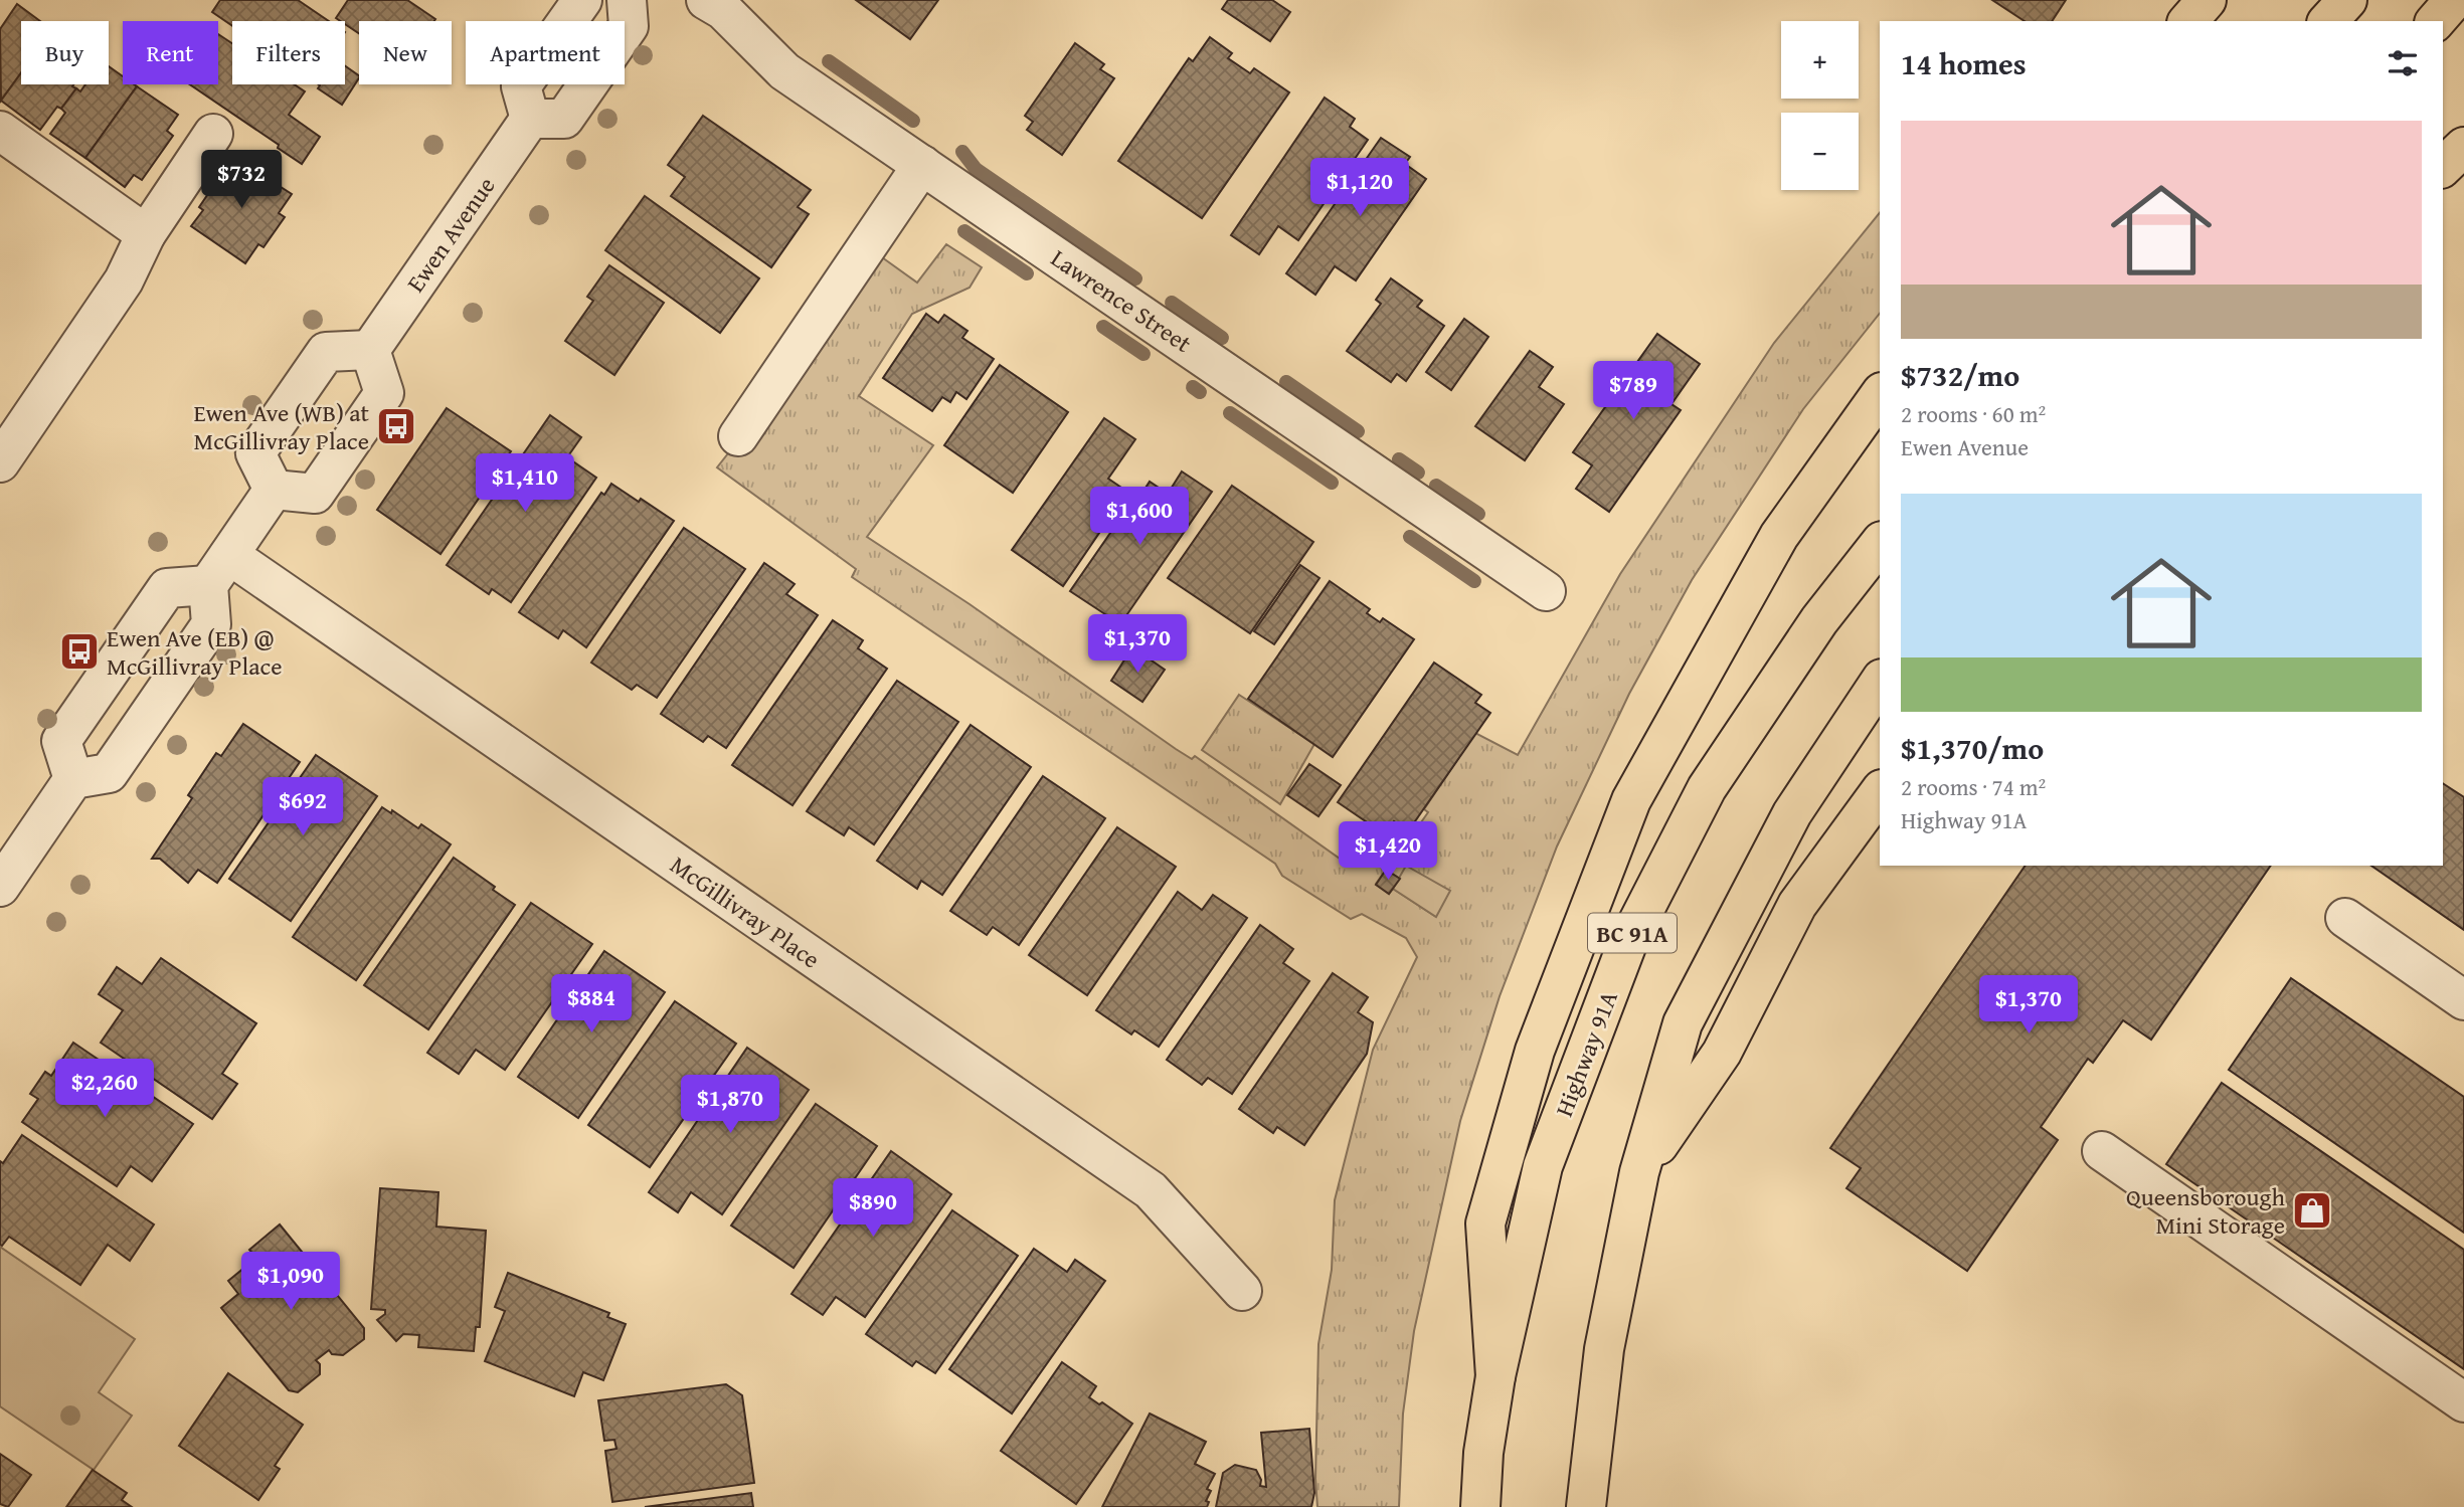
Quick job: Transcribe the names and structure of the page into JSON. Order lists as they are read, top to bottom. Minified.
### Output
{"streets":{"highway":["BC 91A","Highway 91A"],"street":["Ewen Avenue","Lawrence Street","McGillivray Place"]},"places":{"bus stop":["Ewen Ave (WB) at McGillivray Place","Ewen Ave (EB) @ McGillivray Place"],"shop":["Queensborough Mini Storage"]},"page":{"map_buttons":["+","−"],"chip":["Buy","Rent","Filters","New","Apartment"],"heading":"14 homes","list":[{"name":"$732/mo","note":"2 rooms · 60 m² · Ewen Avenue"},{"name":"$1,370/mo","note":"2 rooms · 74 m² · Highway 91A"}],"price":["$732","$1,120","$789","$1,410","$1,600","$1,370","$692","$1,420","$884","$1,370","$2,260","$1,870","$890","$1,090"]}}
